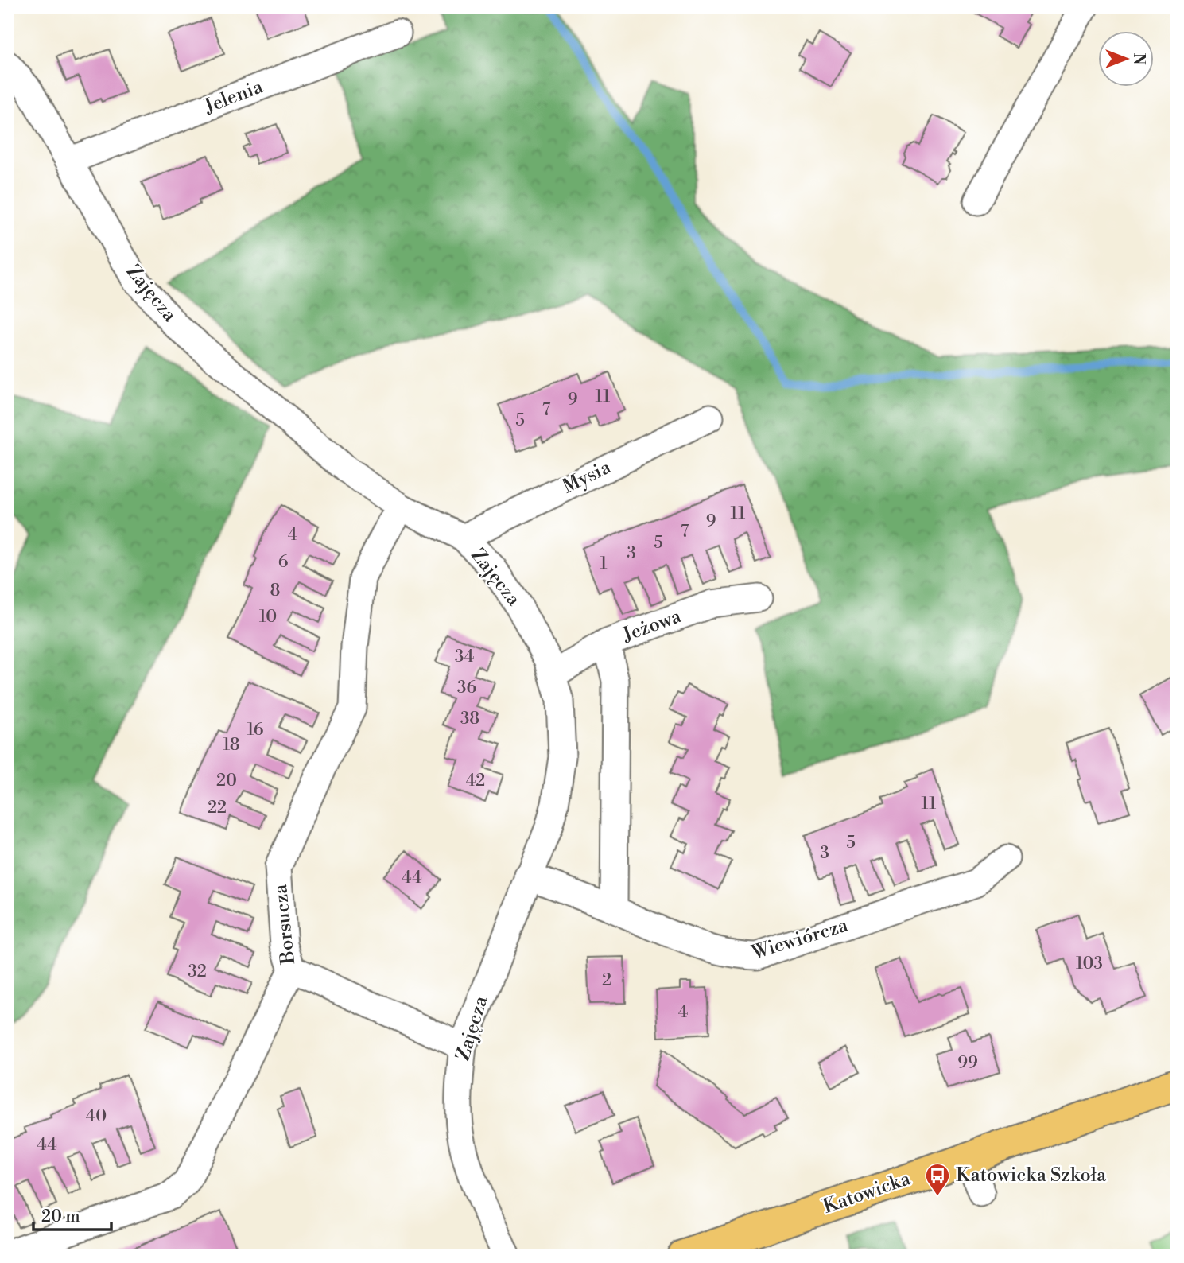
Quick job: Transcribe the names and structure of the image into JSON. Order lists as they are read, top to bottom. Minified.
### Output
{"streets":{"main road":["Katowicka"],"street":["Jelenia","Zajęcza","Mysia","Jeżowa","Borsucza","Wiewiórcza"]},"crossings":[["Jelenia","Zajęcza"],["Zajęcza","Mysia"],["Zajęcza","Jeżowa"],["Zajęcza","Borsucza"],["Zajęcza","Wiewiórcza"]],"places":{"bus stop":["Katowicka Szkoła"]},"house_numbers":["11","9","7","5","11","9","7","4","5","3","6","1","8","10","34","36","38","16","18","20","42","11","22","5","3","44","103","32","2","4","99","40","44"],"scale_bar":"20 m","north":"right"}
